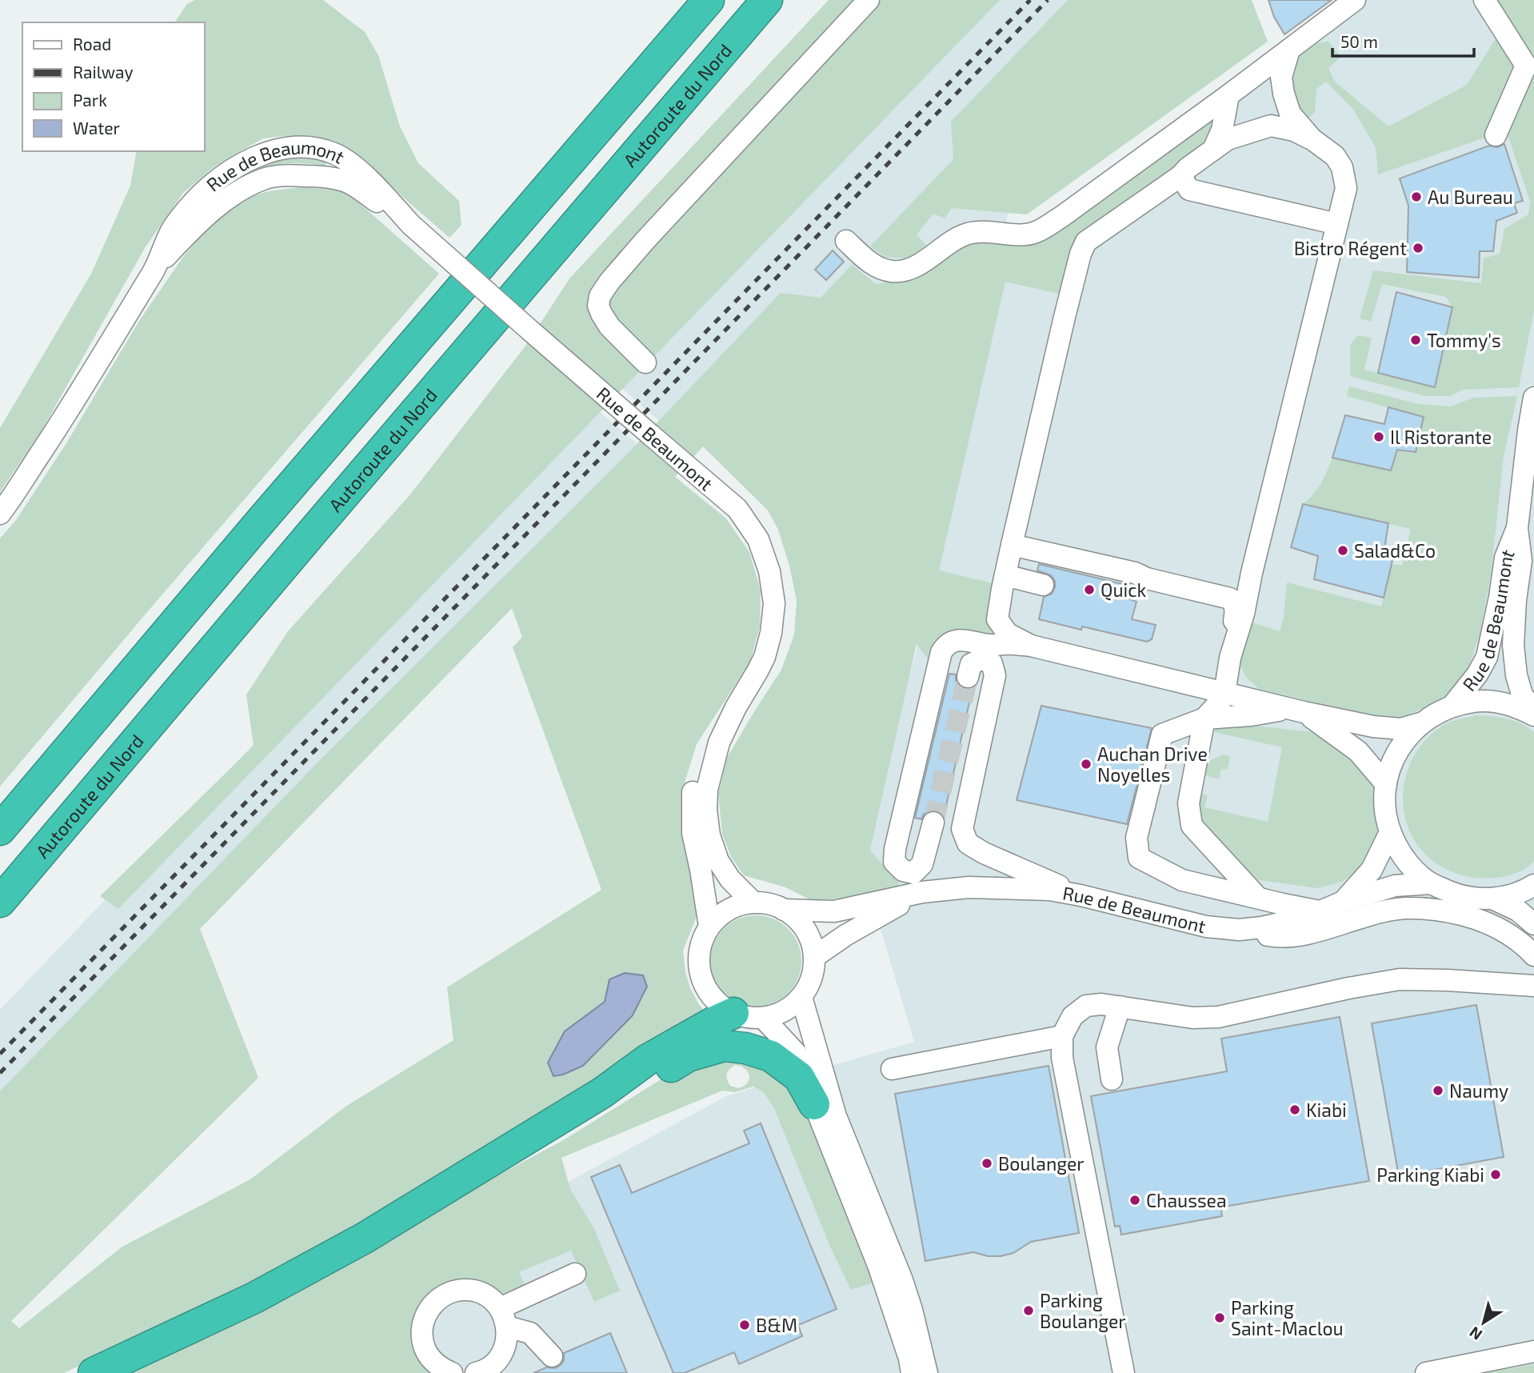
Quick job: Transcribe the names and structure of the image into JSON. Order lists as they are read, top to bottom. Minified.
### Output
{"streets":{"highway":["Autoroute du Nord"],"street":["Rue de Beaumont"]},"places":["Au Bureau","Bistro Régent","Tommy's","Il Ristorante","Salad&Co","Quick","Auchan Drive Noyelles","Naumy","Kiabi","Boulanger","Parking Kiabi","Chaussea","Parking Boulanger","Parking Saint-Maclou","B&M"],"legend":["Road","Railway","Park","Water"],"scale_bar":"50 m","north":"bottom left"}
